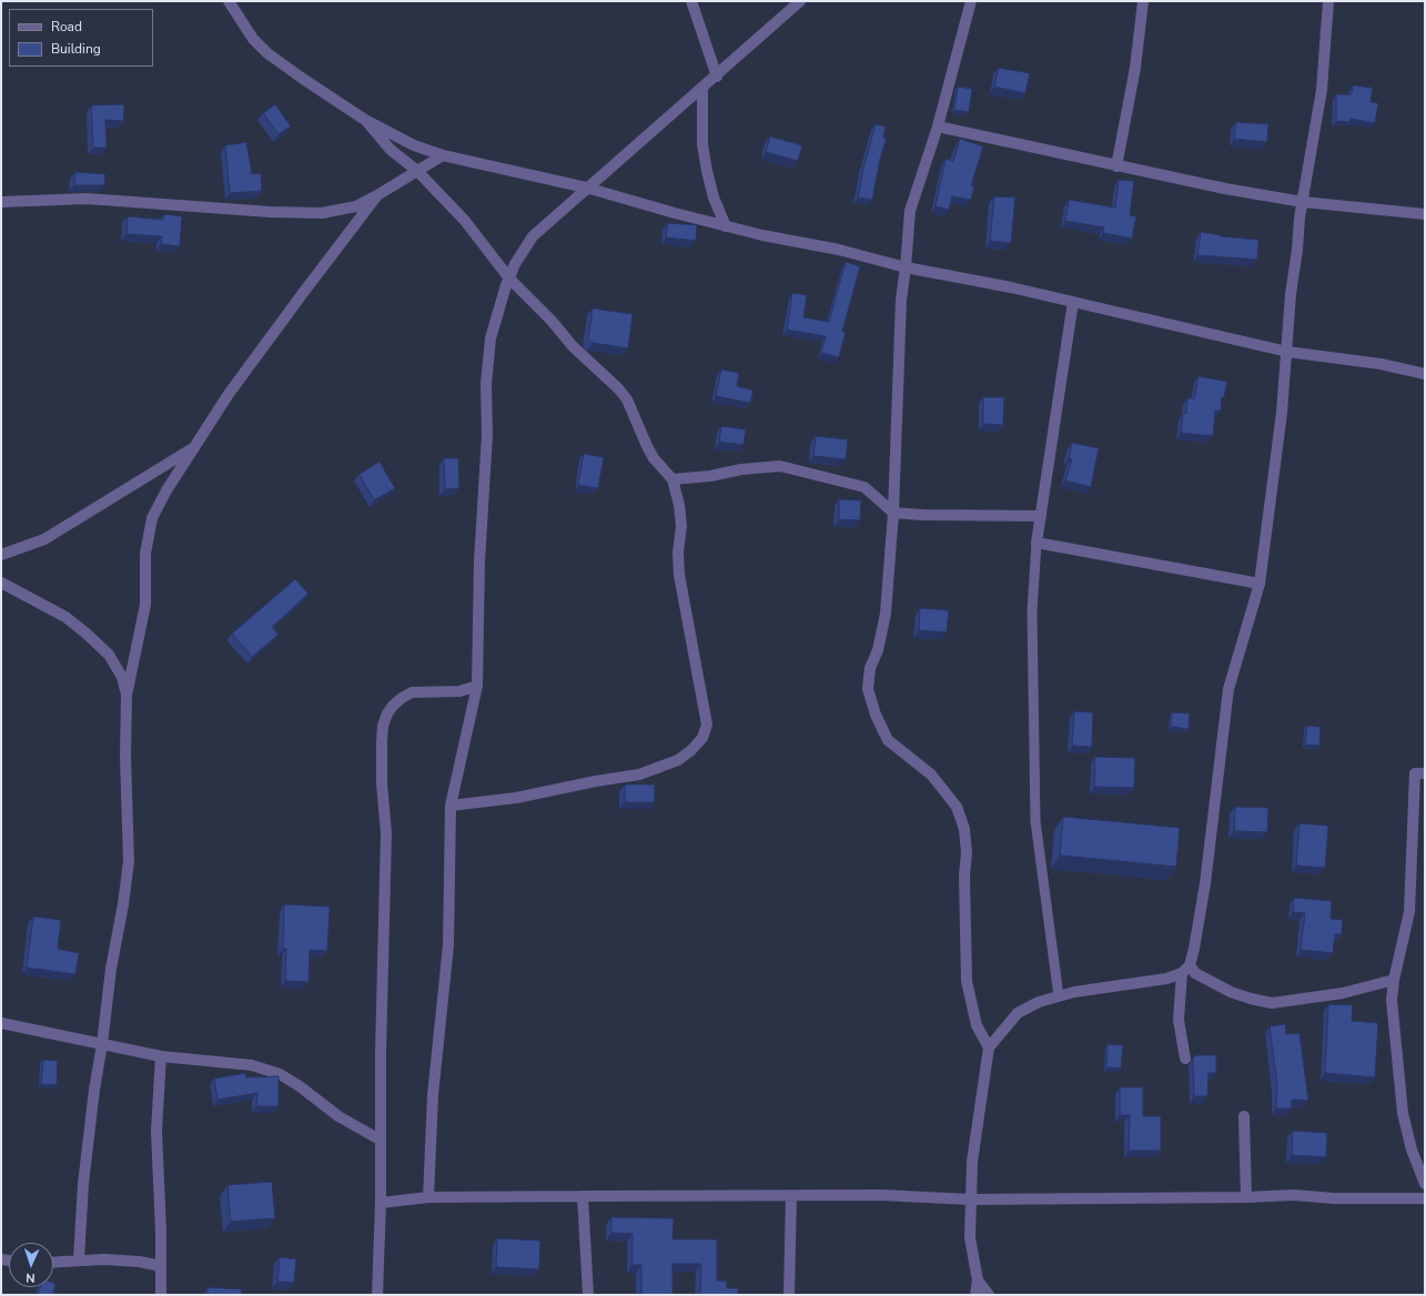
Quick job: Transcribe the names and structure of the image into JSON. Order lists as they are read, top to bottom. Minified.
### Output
{"legend":["Road","Building"],"north":"bottom"}
